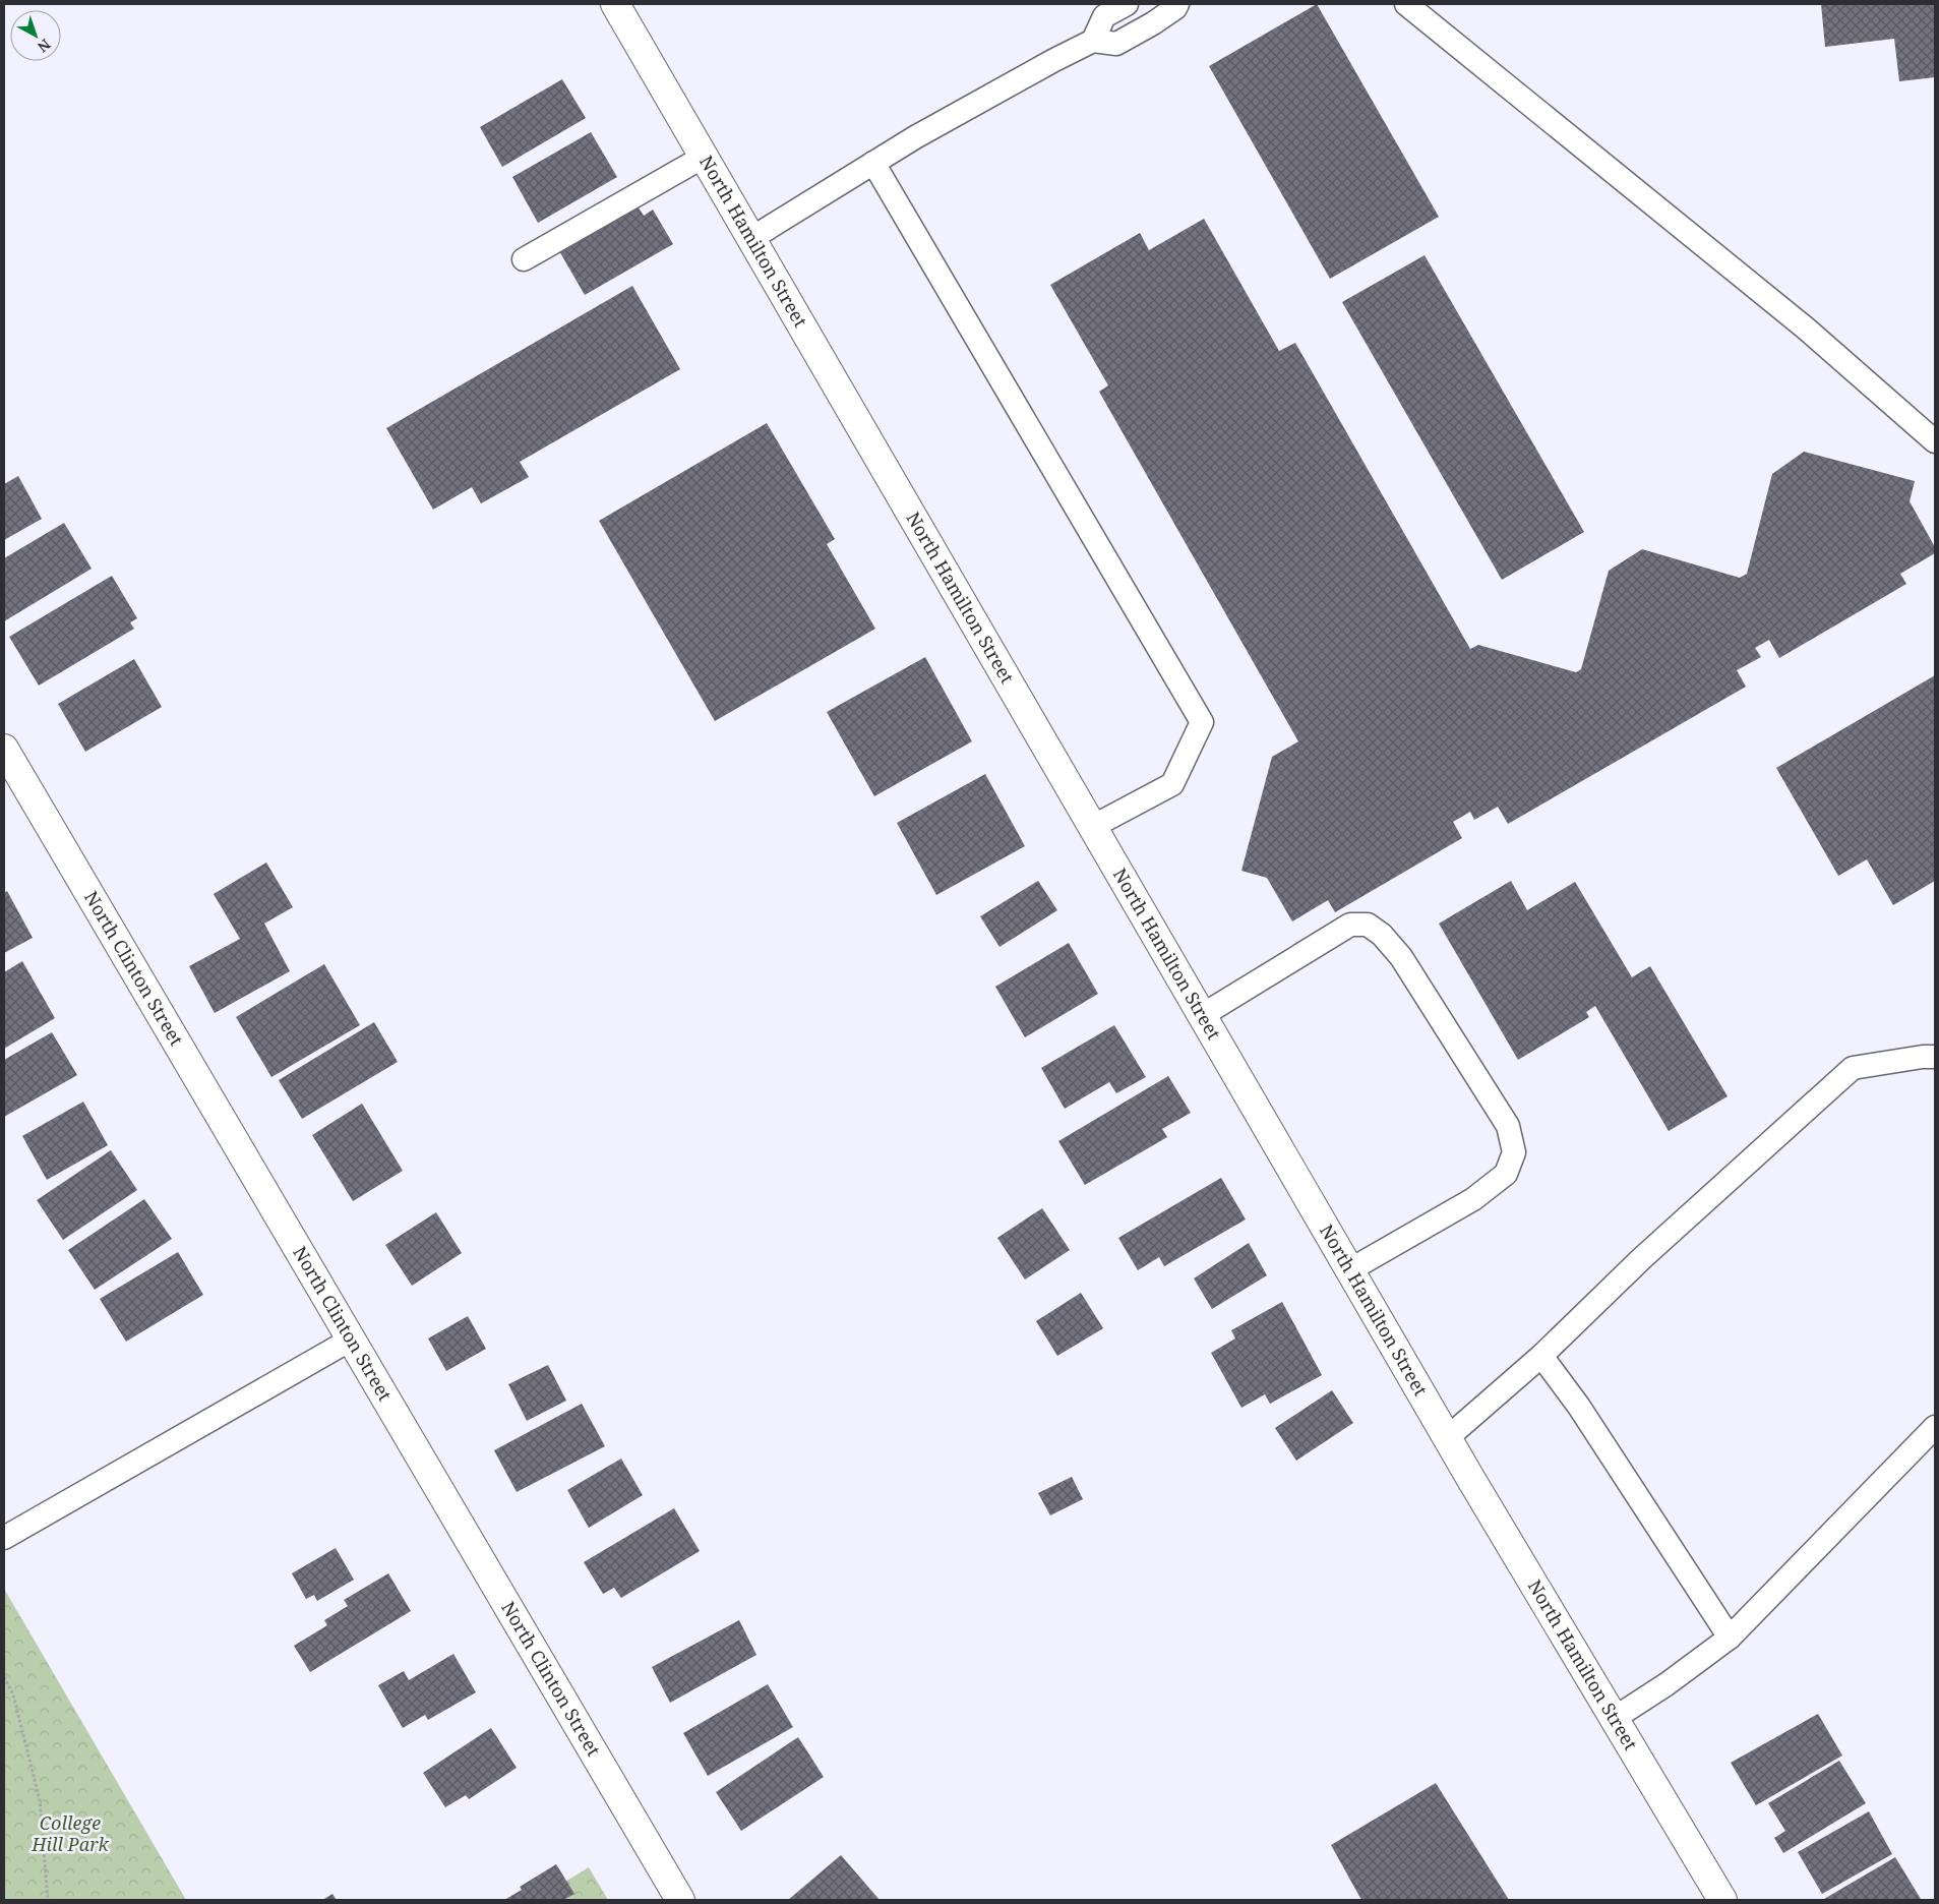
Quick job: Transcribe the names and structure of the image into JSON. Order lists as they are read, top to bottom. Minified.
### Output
{"streets":{"street":["North Hamilton Street","North Clinton Street"]},"parks":["College Hill Park"],"north":"bottom right"}
